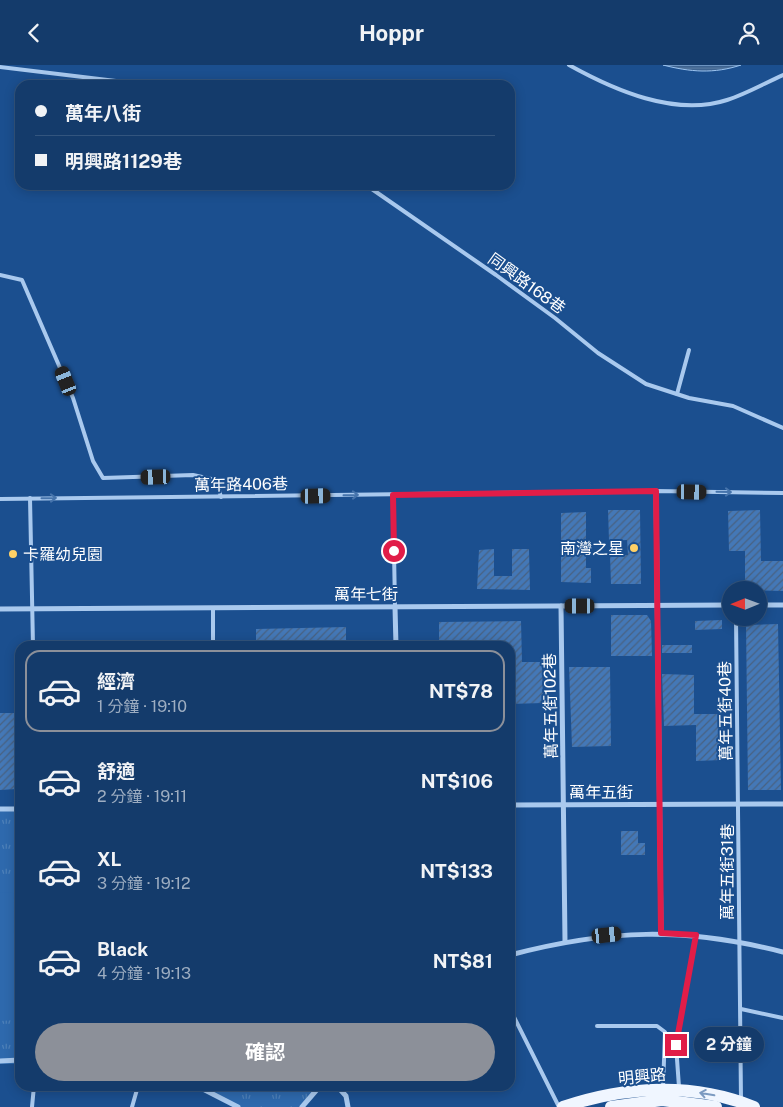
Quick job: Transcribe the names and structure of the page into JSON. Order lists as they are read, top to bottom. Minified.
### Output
{"streets":{"main road":["明興路"],"street":["萬年七街","萬年五街102巷","萬年五街"],"lane":["同興路168巷","萬年路406巷","萬年五街40巷","萬年五街31巷"]},"crossings":[["萬年七街","萬年五街102巷"],["萬年五街102巷","萬年五街"],["萬年五街40巷","萬年五街"],["萬年五街40巷","萬年五街31巷"],["萬年五街","萬年五街31巷"],["萬年五街31巷","明興路"]],"one_way":["萬年路406巷"],"places":["南灣之星","卡羅幼兒園"],"north":"left","page":{"header":"Hoppr","banner":["萬年八街","明興路1129巷"],"list":[{"name":"經濟","note":"1 分鐘 · 19:10","value":"NT$78"},{"name":"舒適","note":"2 分鐘 · 19:11","value":"NT$106"},{"name":"XL","note":"3 分鐘 · 19:12","value":"NT$133"},{"name":"Black","note":"4 分鐘 · 19:13","value":"NT$81"}],"buttons":"確認","bubble":"2 分鐘"}}
